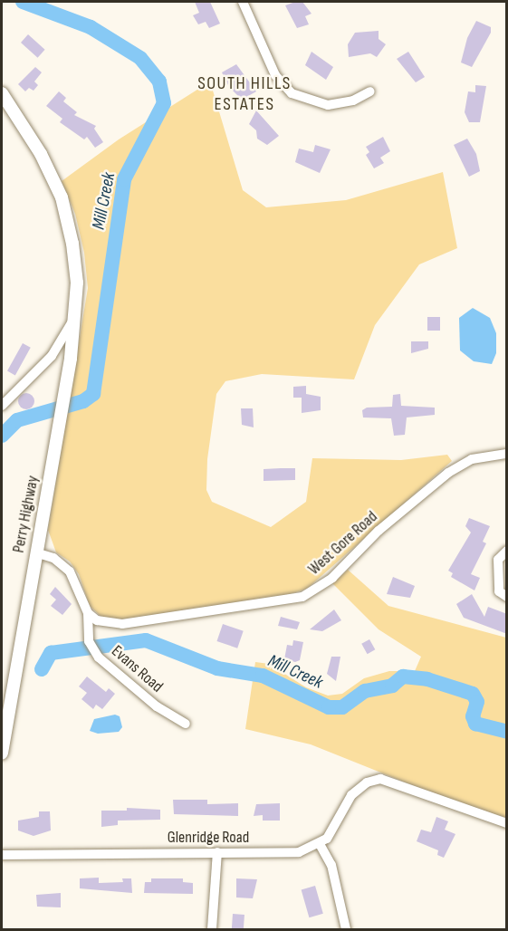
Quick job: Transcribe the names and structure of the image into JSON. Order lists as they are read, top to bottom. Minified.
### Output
{"streets":{"main road":["Perry Highway"],"street":["West Gore Road","Evans Road","Glenridge Road"]},"crossings":[["Perry Highway","Evans Road"],["West Gore Road","Evans Road"]],"districts":["SOUTH HILLS ESTATES"],"water":["Mill Creek"]}
